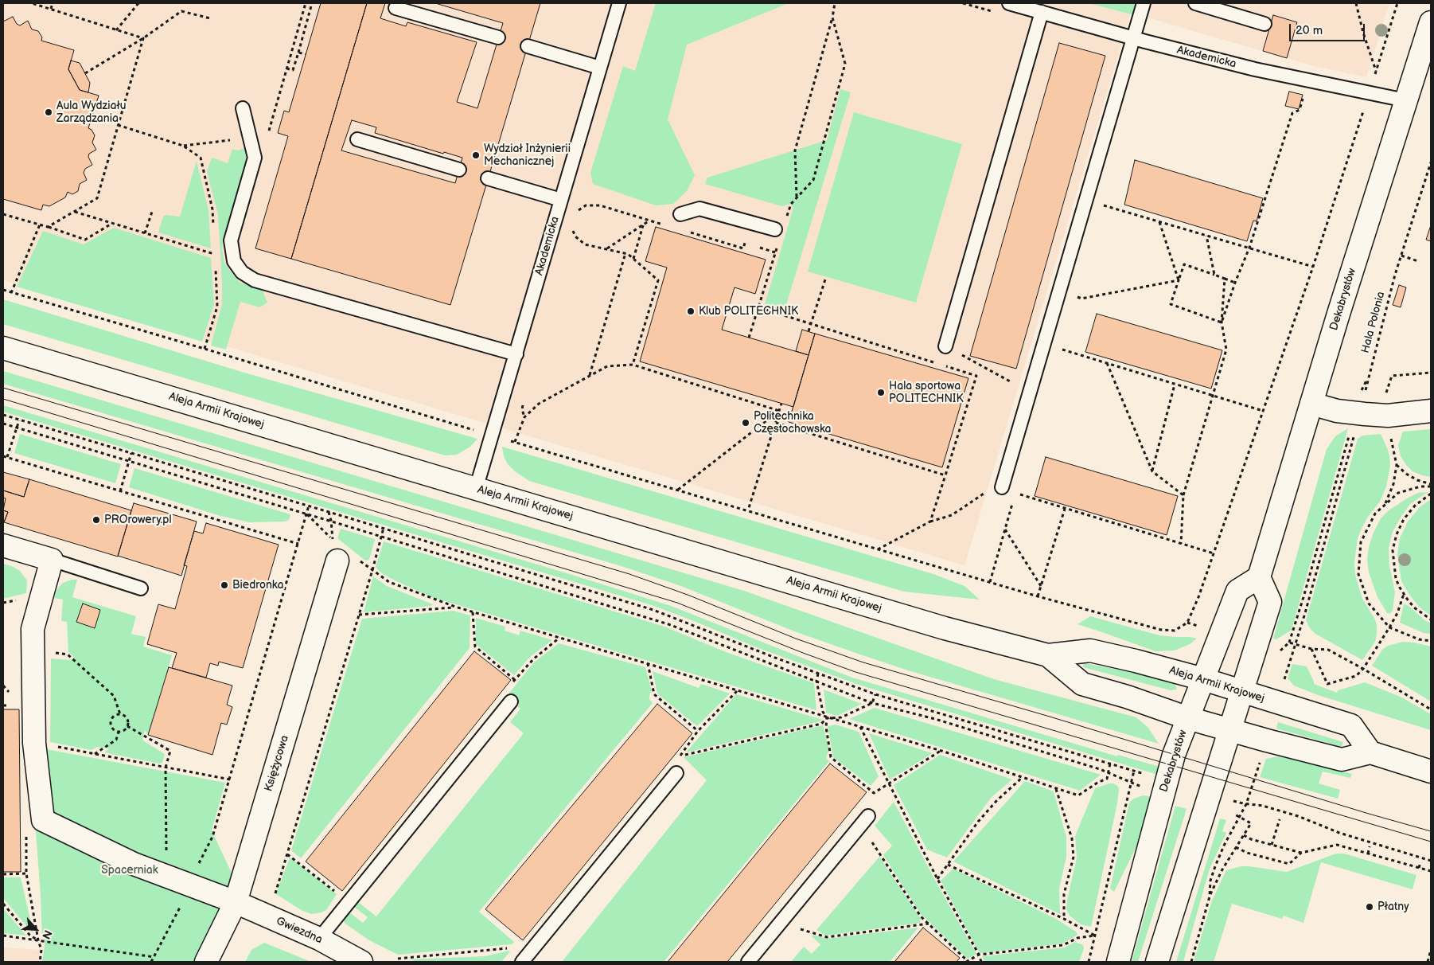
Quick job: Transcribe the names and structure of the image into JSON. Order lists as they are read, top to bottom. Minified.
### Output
{"streets":{"street":["Dekabrystów","Aleja Armii Krajowej","Księżycowa","Gwiezdna"],"lane":["Akademicka"],"path":["Hala Polonia"]},"crossings":[["Akademicka","Dekabrystów"],["Akademicka","Aleja Armii Krajowej"],["Dekabrystów","Aleja Armii Krajowej"],["Księżycowa","Gwiezdna"]],"parks":["Spacerniak"],"places":["Aula Wydziału Zarządzania","Wydział Inżynierii Mechanicznej","Klub POLITECHNIK","Hala sportowa POLITECHNIK","Politechnika Częstochowska","PROrowery.pl","Biedronka","Płatny"],"scale_bar":"20 m","north":"bottom right"}
